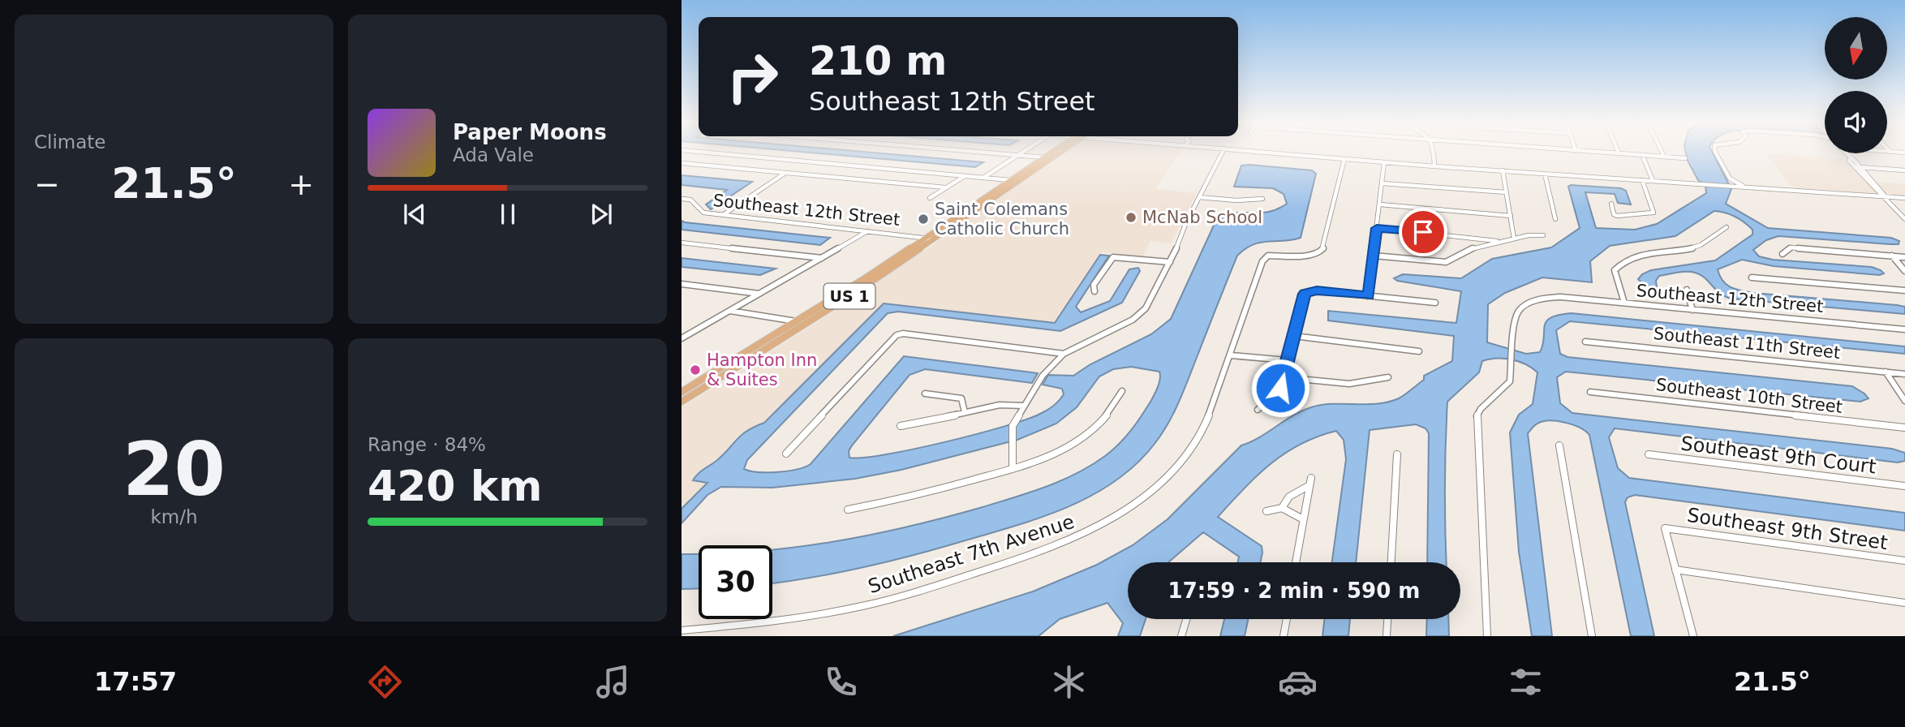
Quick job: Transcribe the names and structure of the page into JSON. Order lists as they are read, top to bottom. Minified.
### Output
{"streets":{"main road":["US 1"],"street":["Southeast 12th Street","Southeast 11th Street","Southeast 10th Street","Southeast 9th Court","Southeast 9th Street","Southeast 7th Avenue"]},"crossings":[["Southeast 12th Street","US 1"]],"places":["McNab School","Saint Colemans Catholic Church","Hampton Inn & Suites"],"north":"bottom","page":{"tile":["Climate",["20","km/h"],["Range · 84%","420 km"]],"turn":["210 m","Southeast 12th Street"],"song":["Paper Moons","Ada Vale"],"heat":["−","21.5°","+"],"limit":"30","trip":"17:59 · 2 min · 590 m","tabs":["17:57","21.5°"]}}
